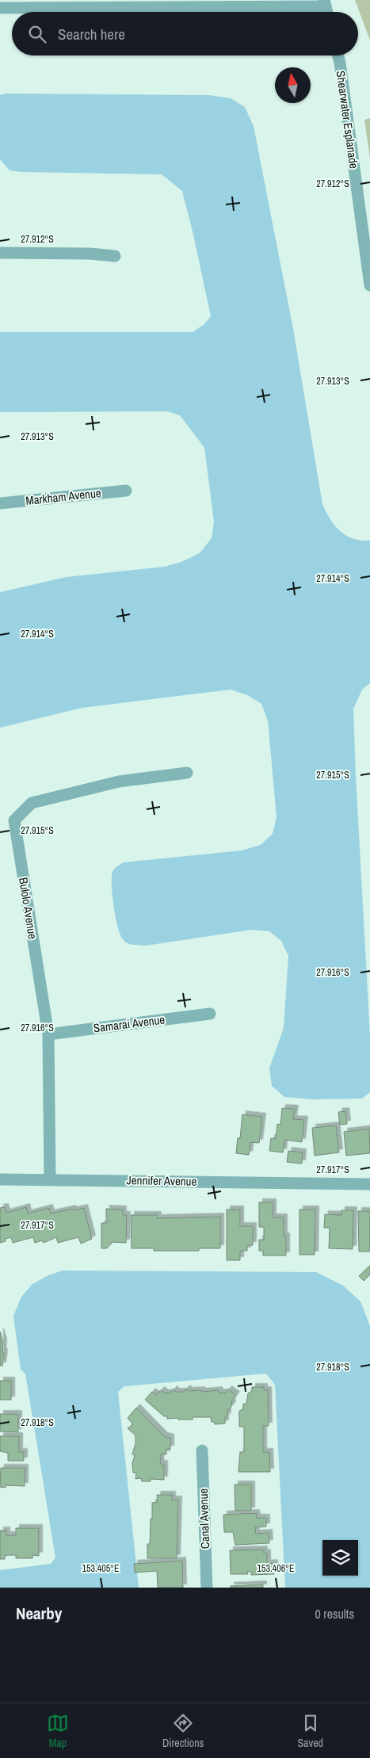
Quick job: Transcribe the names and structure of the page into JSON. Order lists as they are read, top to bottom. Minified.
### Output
{"streets":{"street":["Shearwater Esplanade","Markham Avenue","Bulolo Avenue","Samarai Avenue","Jennifer Avenue","Canal Avenue"]},"crossings":[["Bulolo Avenue","Samarai Avenue"],["Bulolo Avenue","Jennifer Avenue"]],"north":"top","page":{"search":"Search here","heading":["Nearby","0 results"],"nav":["Map","Directions","Saved"]},"coordinates":["27.912°S","27.913°S","27.914°S","27.915°S","27.916°S","27.917°S","27.918°S","153.405°E","153.406°E"]}
